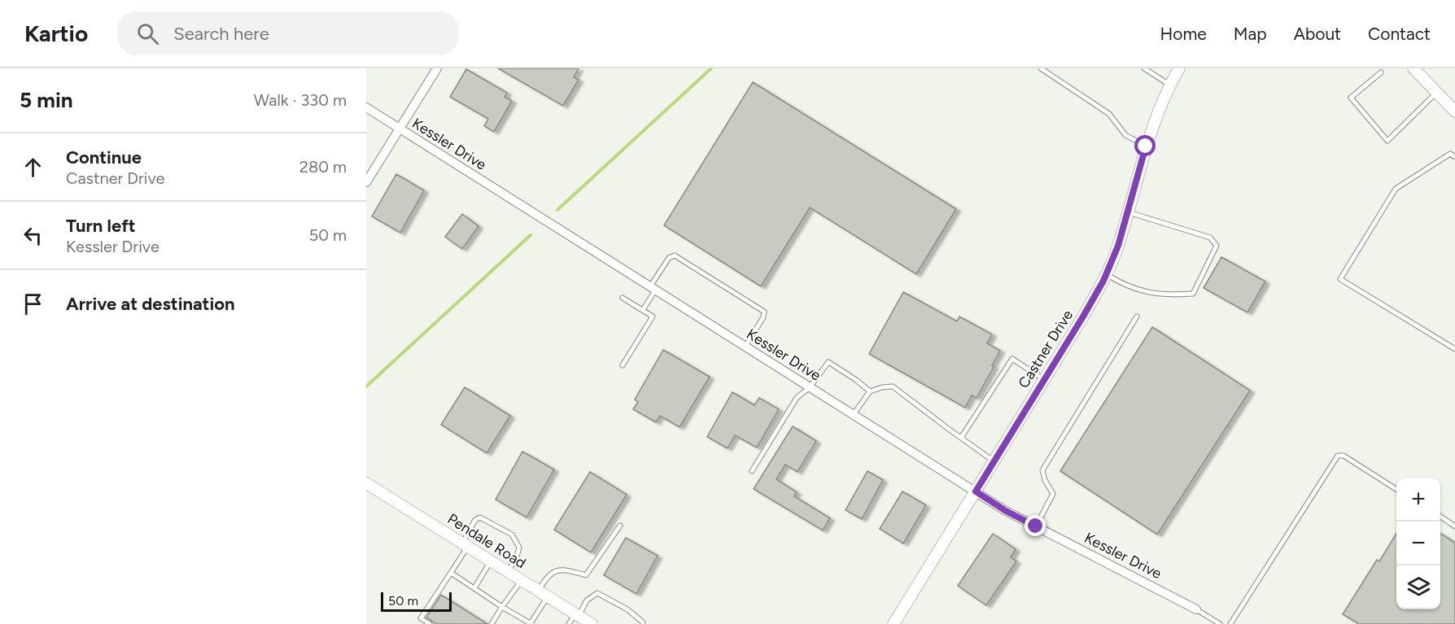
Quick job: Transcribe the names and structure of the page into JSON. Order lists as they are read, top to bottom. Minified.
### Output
{"streets":{"street":["Kessler Drive","Castner Drive","Pendale Road"]},"crossings":[["Kessler Drive","Castner Drive"]],"scale_bar":"50 m","page":{"header":"Kartio","search":"Search here","nav":["Home","Map","About","Contact"],"heading":["5 min","Walk · 330 m"],"list":[["Continue","Castner Drive","280 m"],["Turn left","Kessler Drive","50 m"],"Arrive at destination"],"map_buttons":["+","−"],"scale":"50 m"}}
